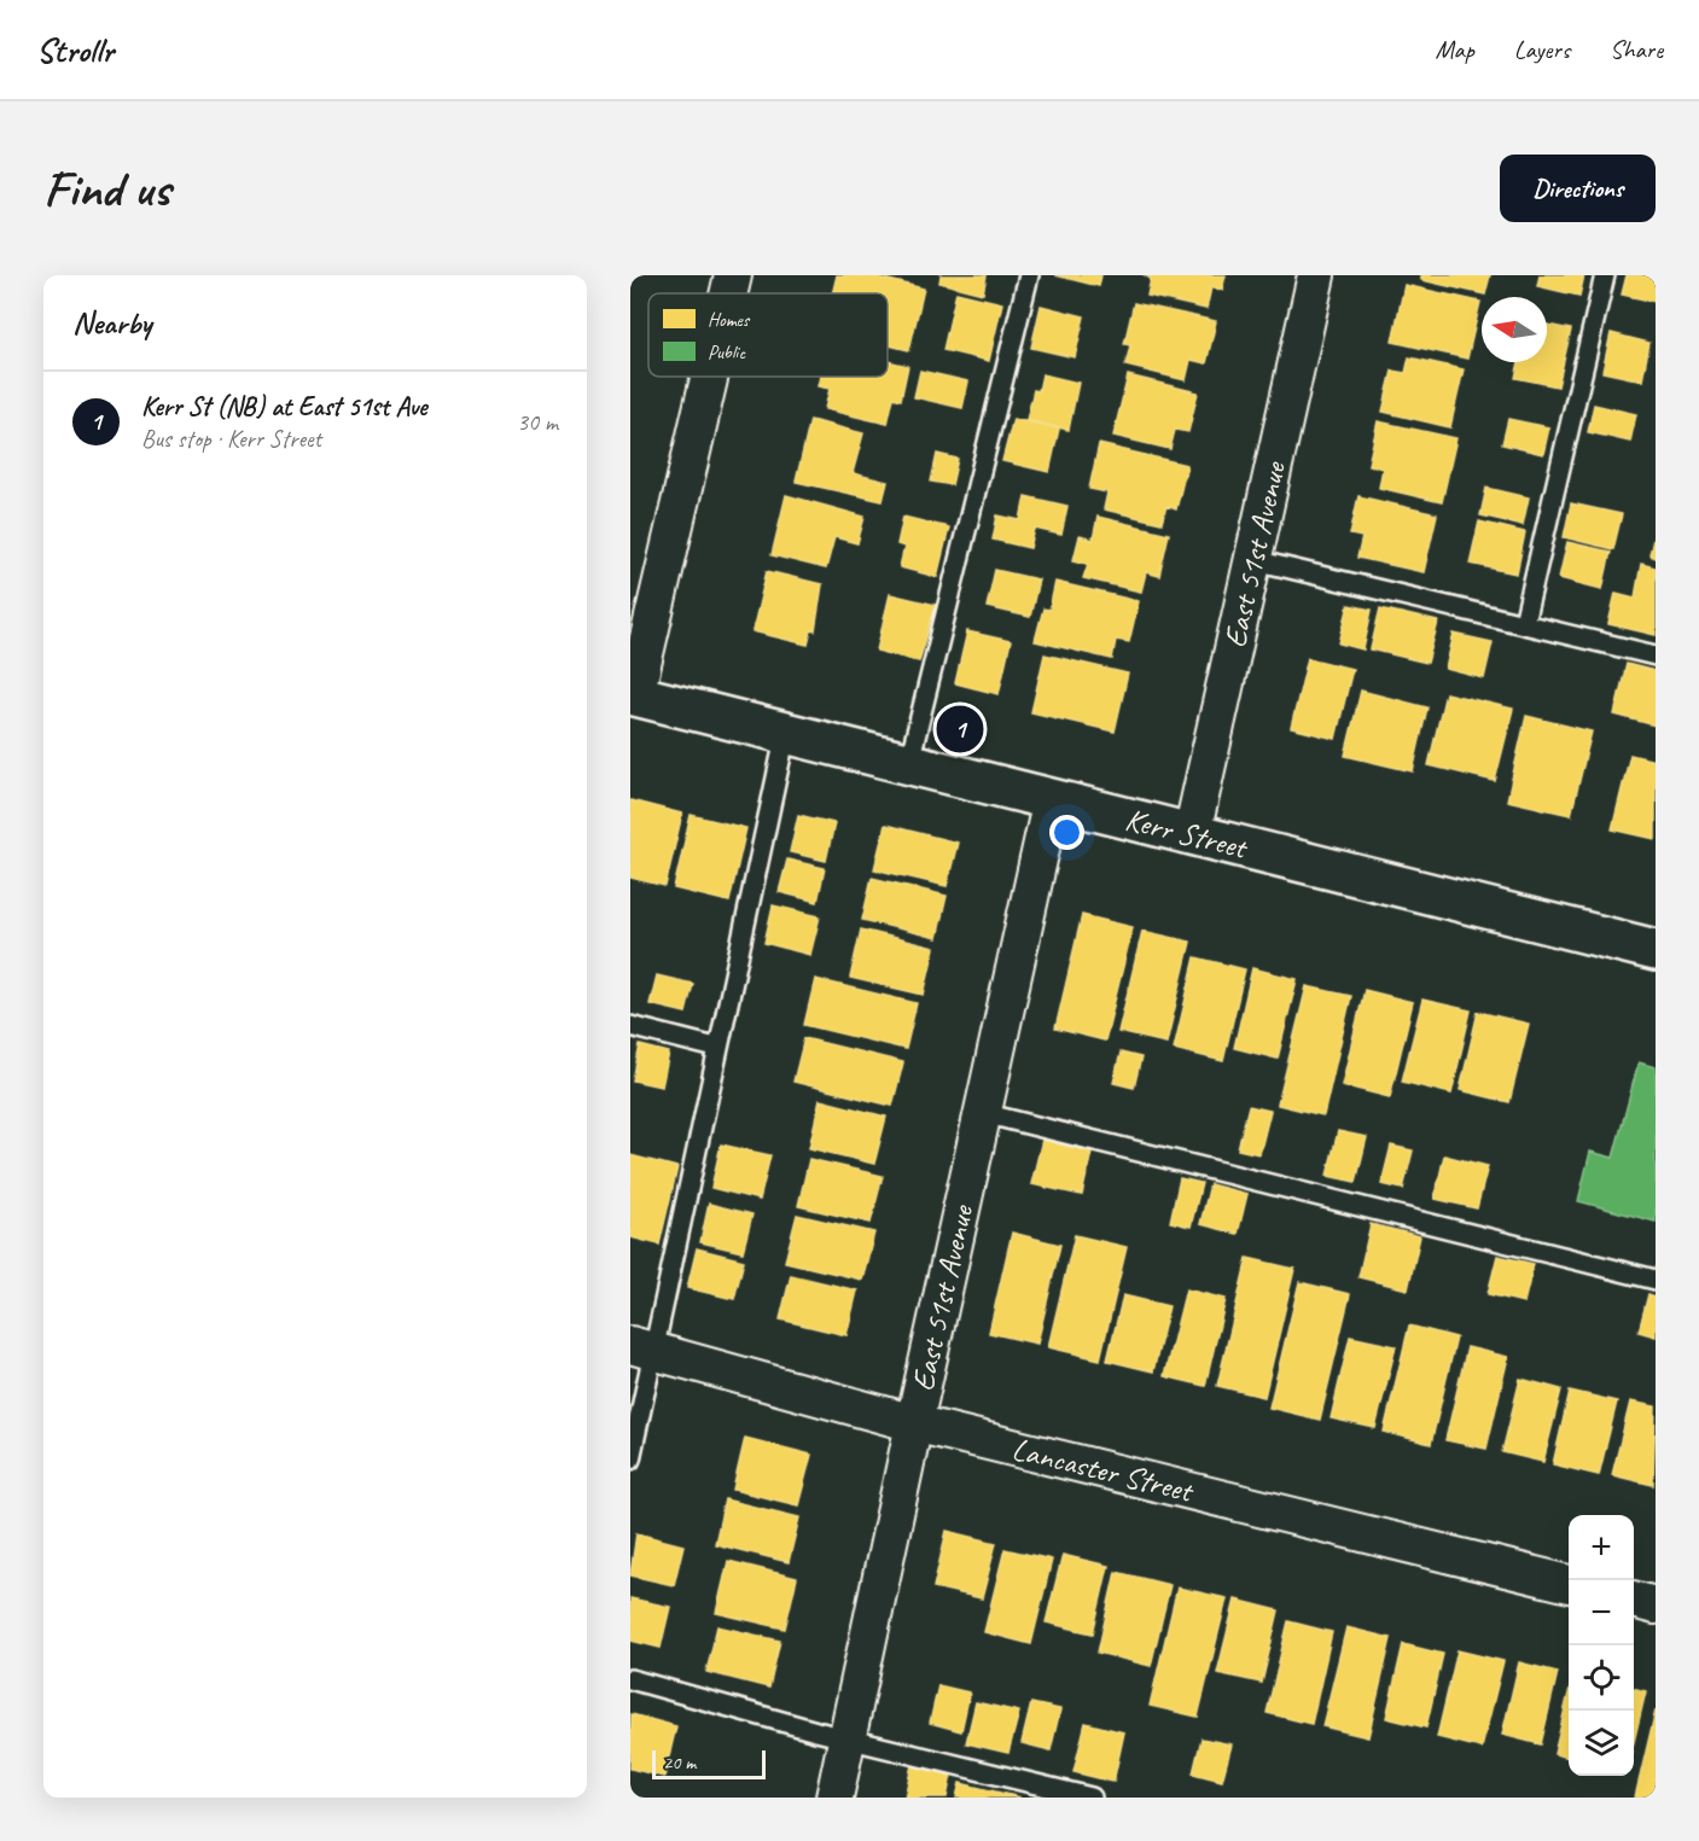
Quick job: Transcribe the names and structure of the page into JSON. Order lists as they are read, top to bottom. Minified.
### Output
{"streets":{"street":["East 51st Avenue","Kerr Street","Lancaster Street"]},"crossings":[["East 51st Avenue","Kerr Street"],["East 51st Avenue","Lancaster Street"]],"legend":["Homes","Public"],"scale_bar":"20 m","north":"left","page":{"header":"Strollr","nav":["Map","Layers","Share"],"buttons":"Directions","title":"Find us","heading":"Nearby","list":[{"mark":"1","name":"Kerr St (NB) at East 51st Ave","note":"Bus stop · Kerr Street","value":"30 m"}],"pins":"1","map_buttons":["+","−"],"scale":"20 m"}}
